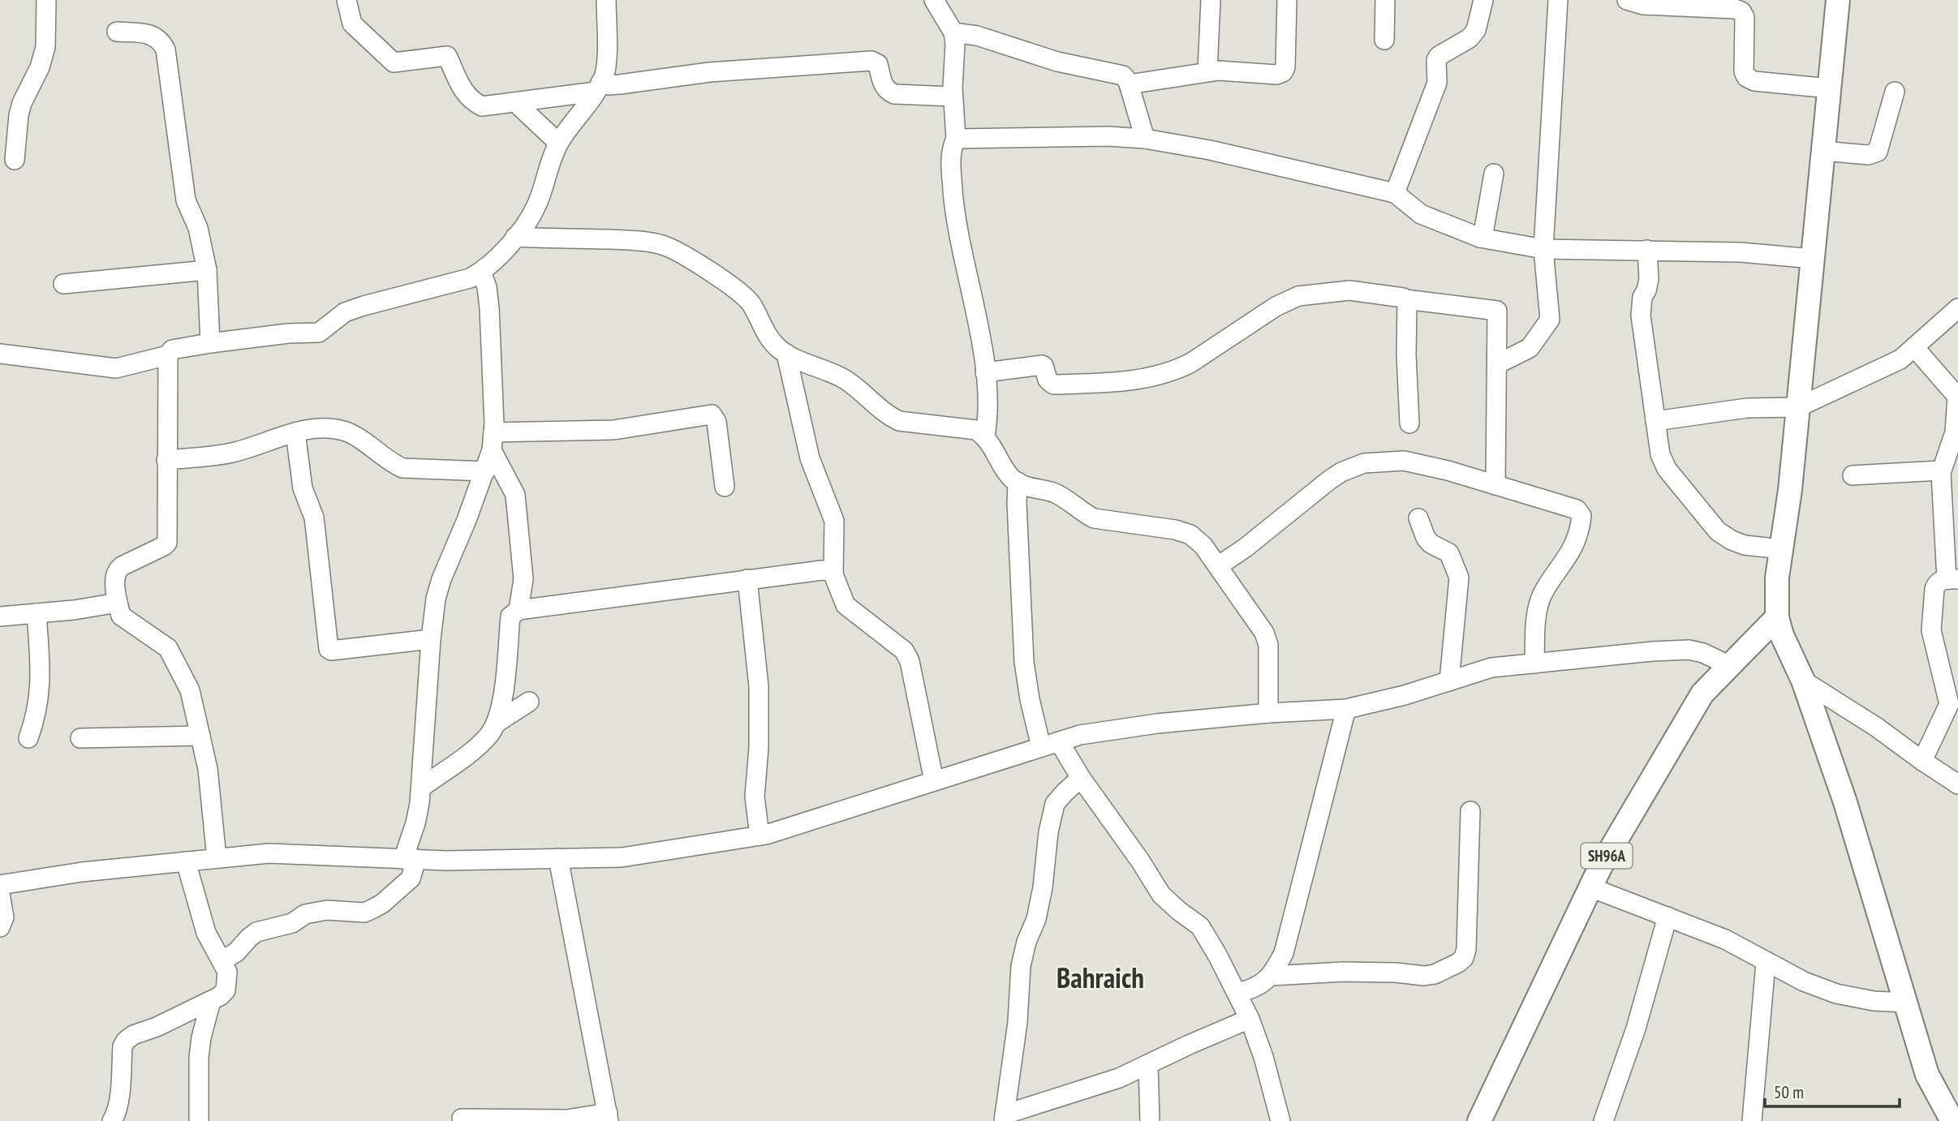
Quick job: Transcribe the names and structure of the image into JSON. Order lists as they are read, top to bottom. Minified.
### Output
{"streets":{"main road":["SH96A"]},"districts":["Bahraich"],"scale_bar":"50 m"}
